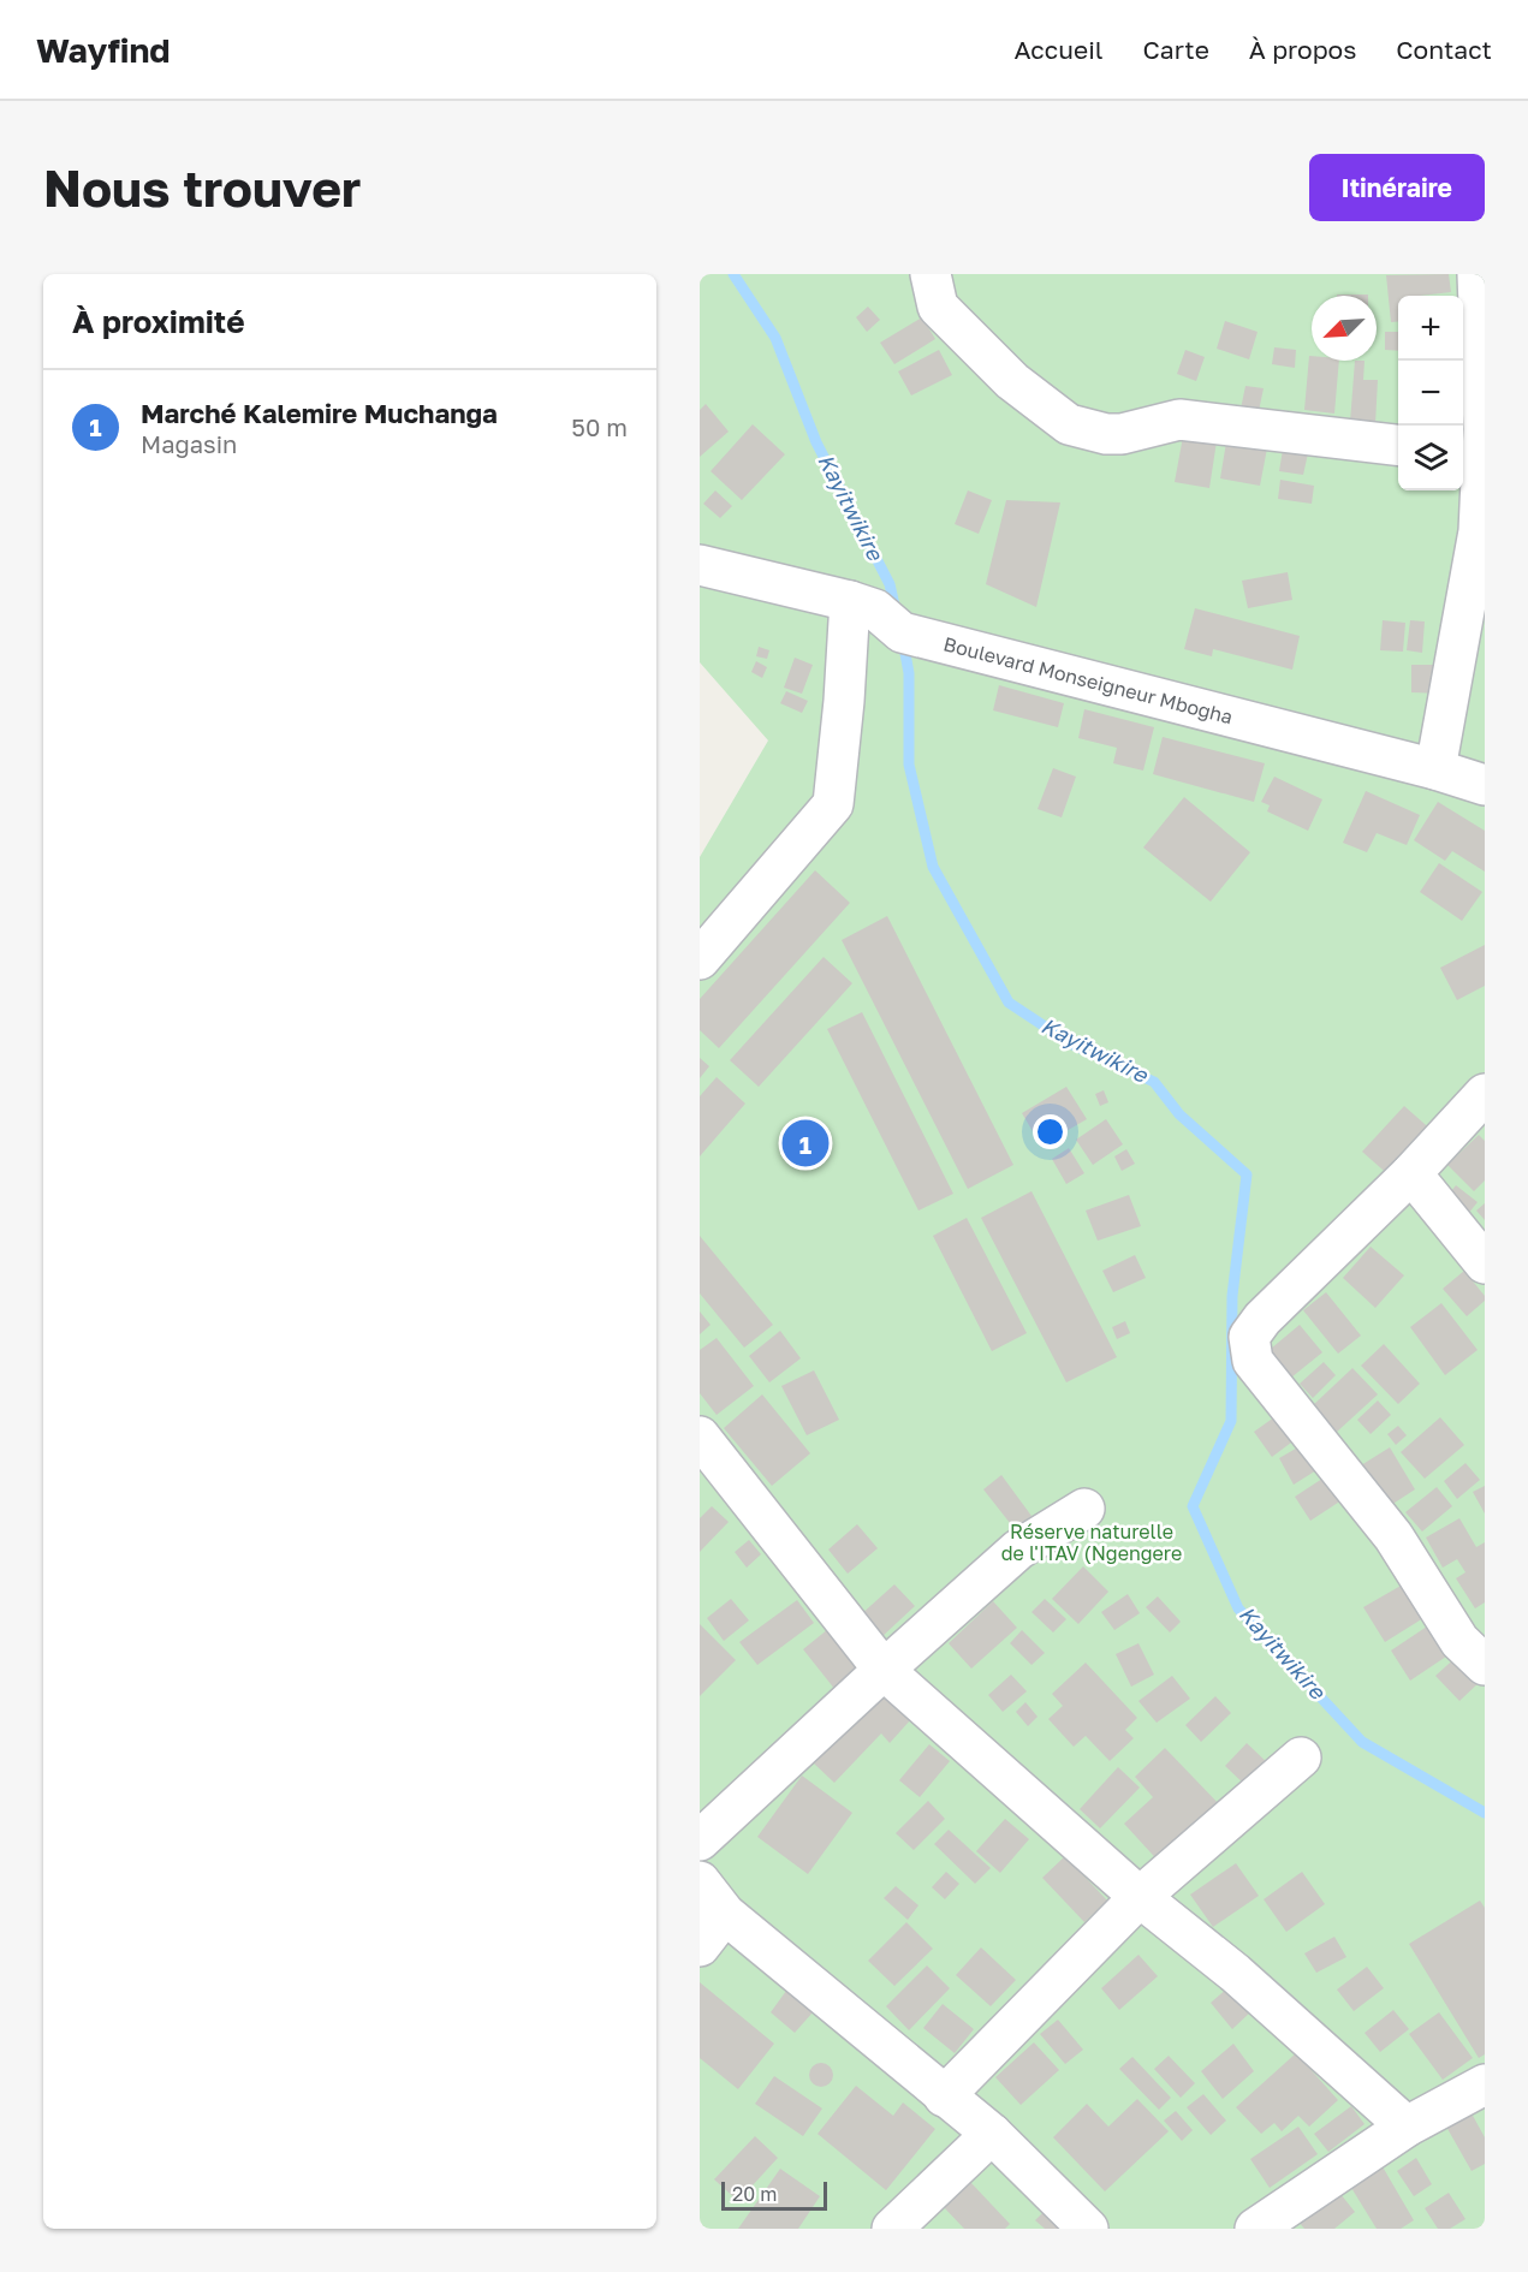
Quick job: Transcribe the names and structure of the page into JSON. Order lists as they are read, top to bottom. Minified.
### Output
{"streets":{"street":["Boulevard Monseigneur Mbogha"]},"water":["Kayitwikire"],"parks":["Réserve naturelle de l'ITAV (Ngengere"],"scale_bar":"20 m","north":"bottom left","page":{"header":"Wayfind","nav":["Accueil","Carte","À propos","Contact"],"buttons":"Itinéraire","title":"Nous trouver","heading":"À proximité","map_buttons":["+","−"],"list":[{"mark":"1","name":"Marché Kalemire Muchanga","note":"Magasin","value":"50 m"}],"pins":"1","scale":"20 m"}}
